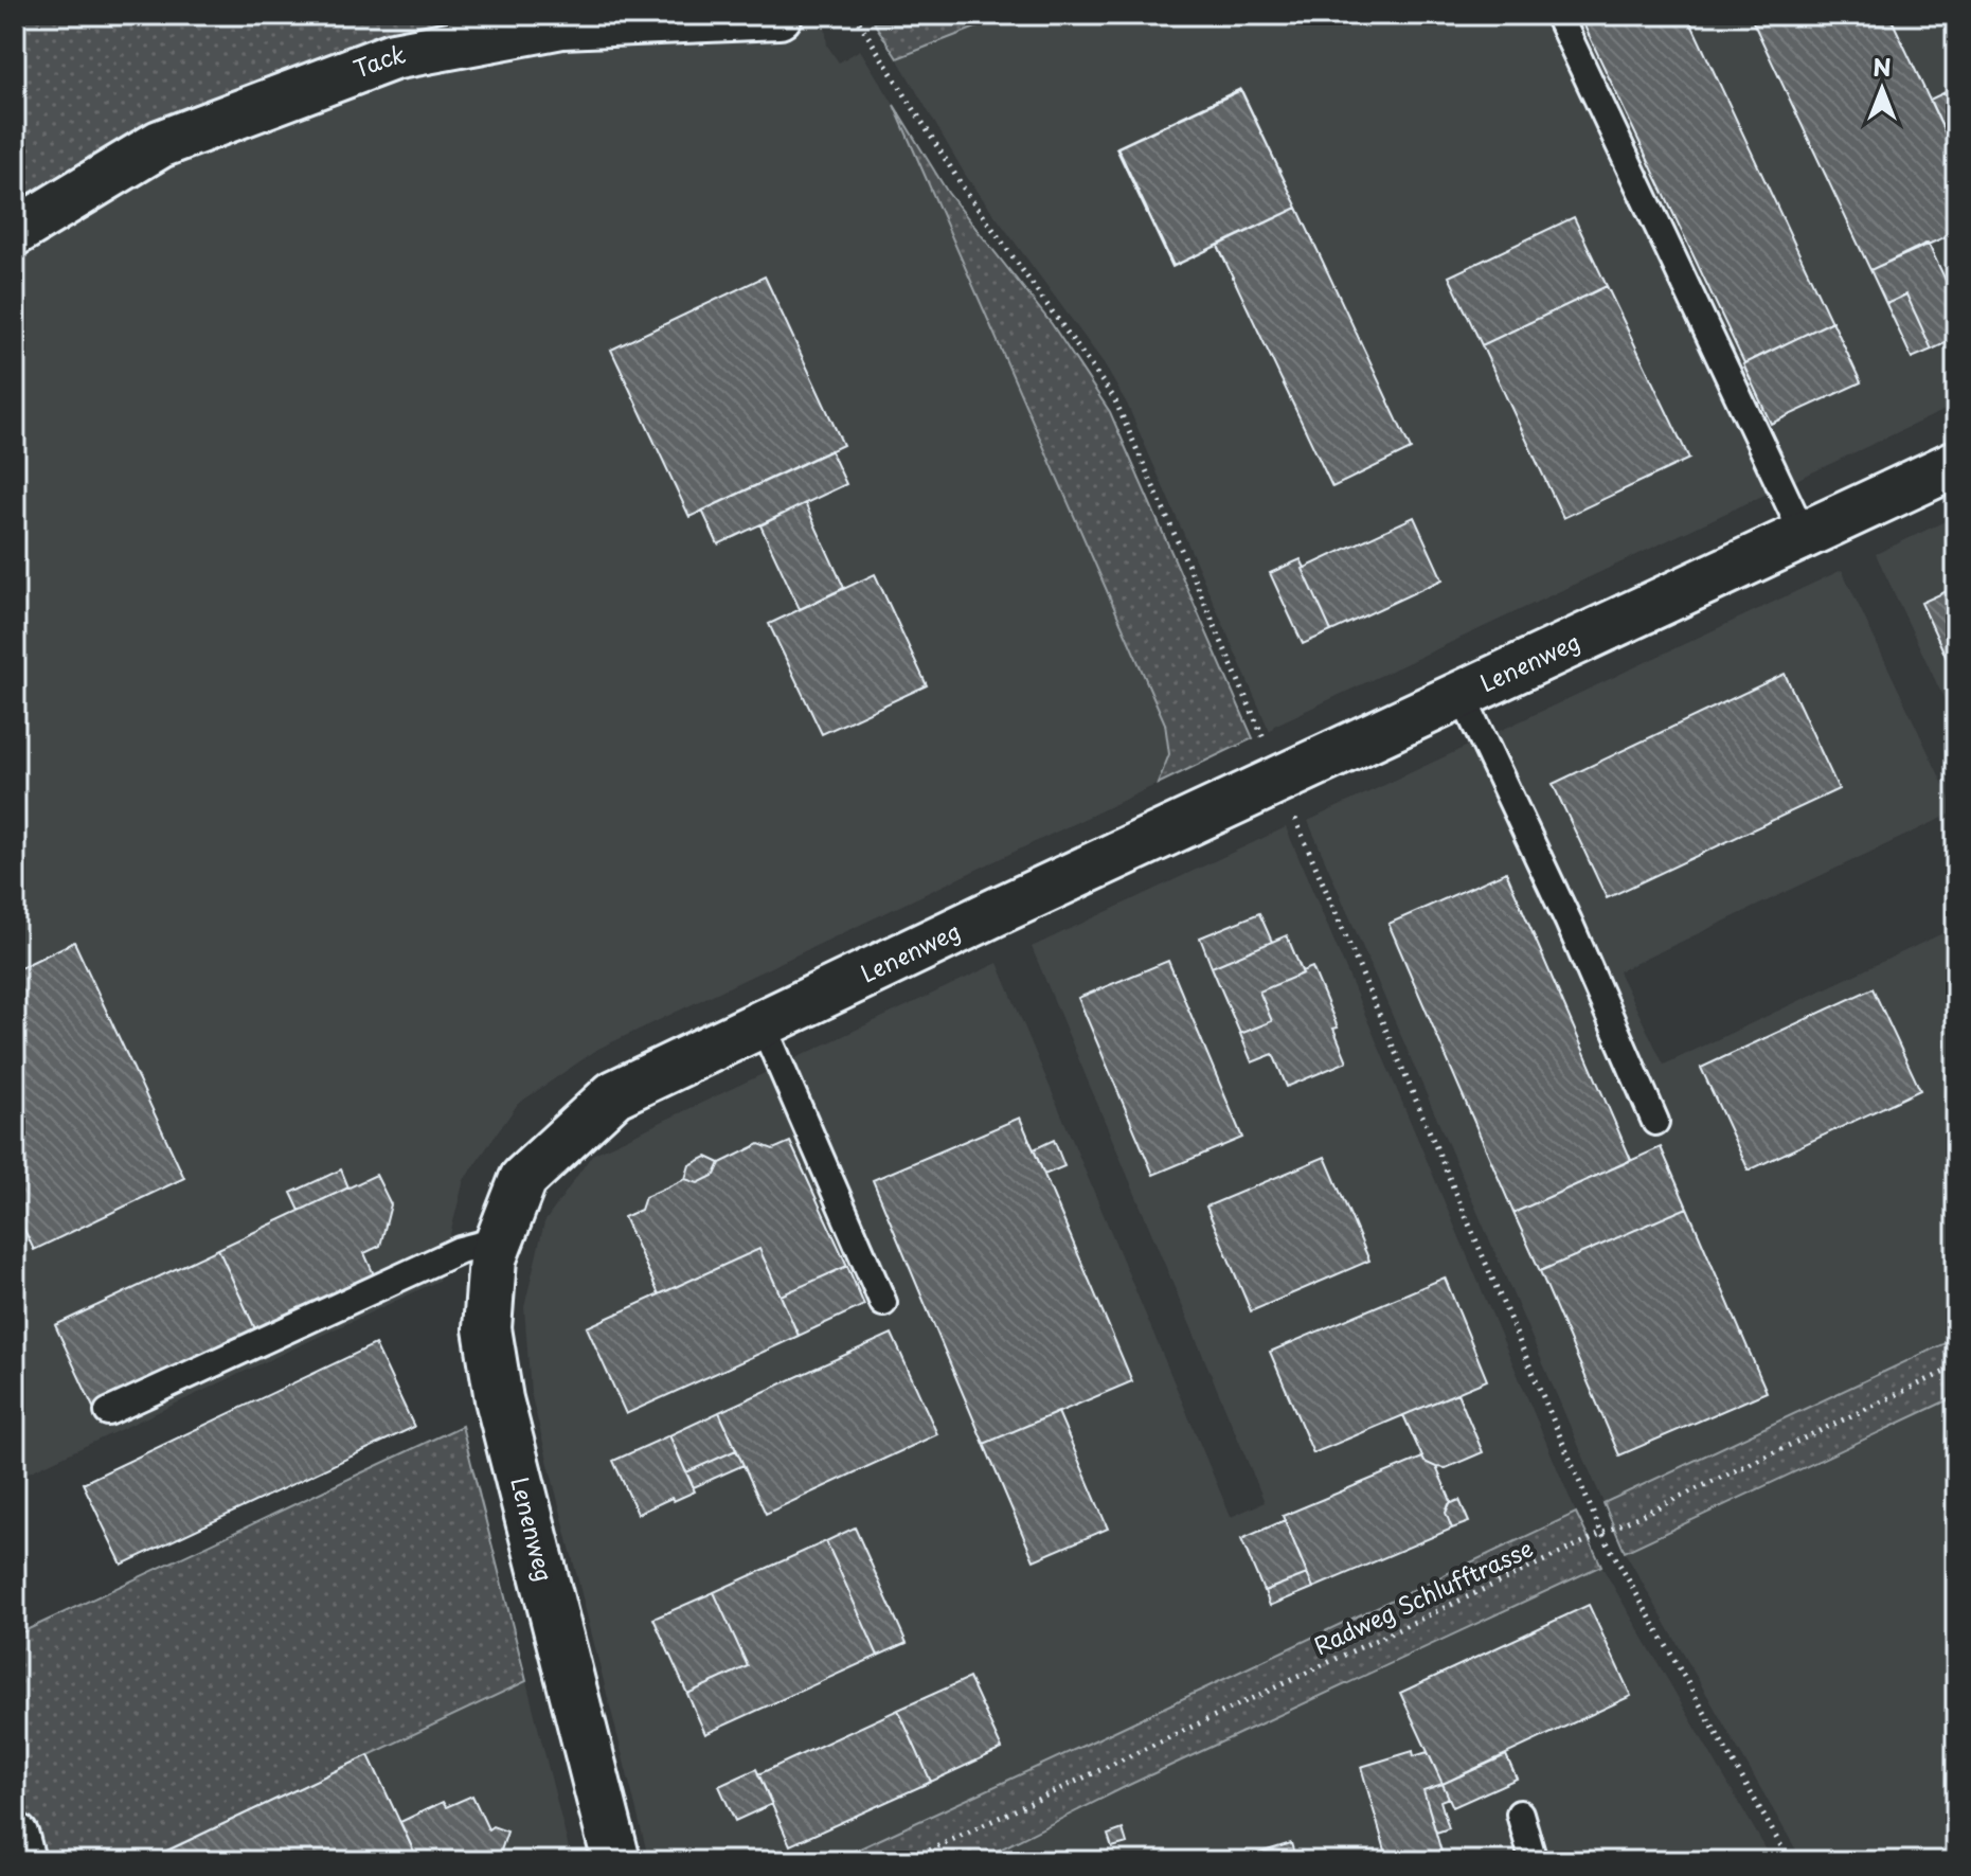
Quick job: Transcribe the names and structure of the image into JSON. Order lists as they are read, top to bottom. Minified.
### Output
{"streets":{"street":["Tack","Lenenweg"],"path":["Radweg Schlufftrasse"]},"north":"top"}
